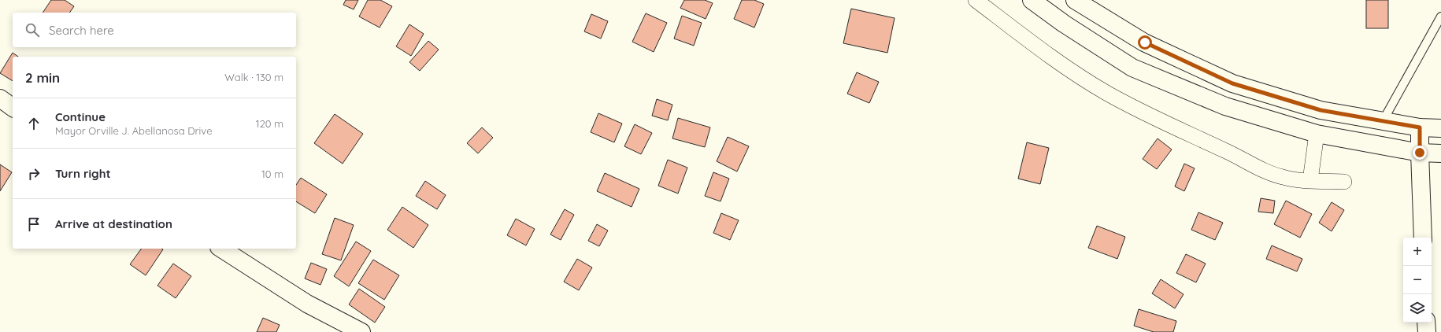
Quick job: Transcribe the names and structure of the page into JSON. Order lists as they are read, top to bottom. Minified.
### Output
{"page":{"search":"Search here","heading":["2 min","Walk · 130 m"],"list":[["Continue","Mayor Orville J. Abellanosa Drive","120 m"],["Turn right","10 m"],"Arrive at destination"],"map_buttons":["+","−"]}}
